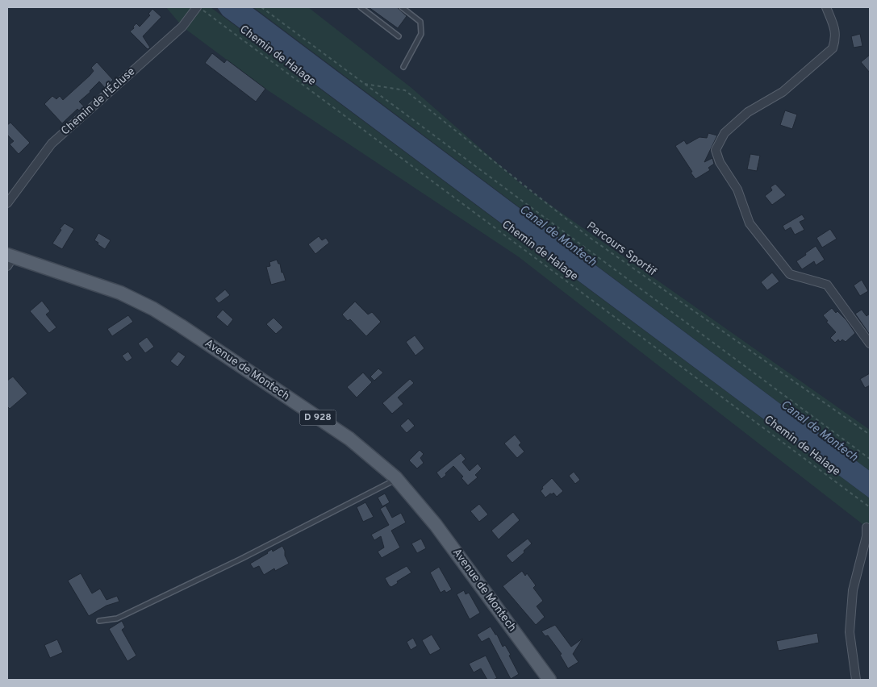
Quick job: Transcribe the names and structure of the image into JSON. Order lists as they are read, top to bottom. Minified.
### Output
{"streets":{"main road":["Avenue de Montech","D 928"],"street":["Chemin de l'Écluse"],"path":["Chemin de Halage","Parcours Sportif"]},"water":["Canal de Montech"]}
